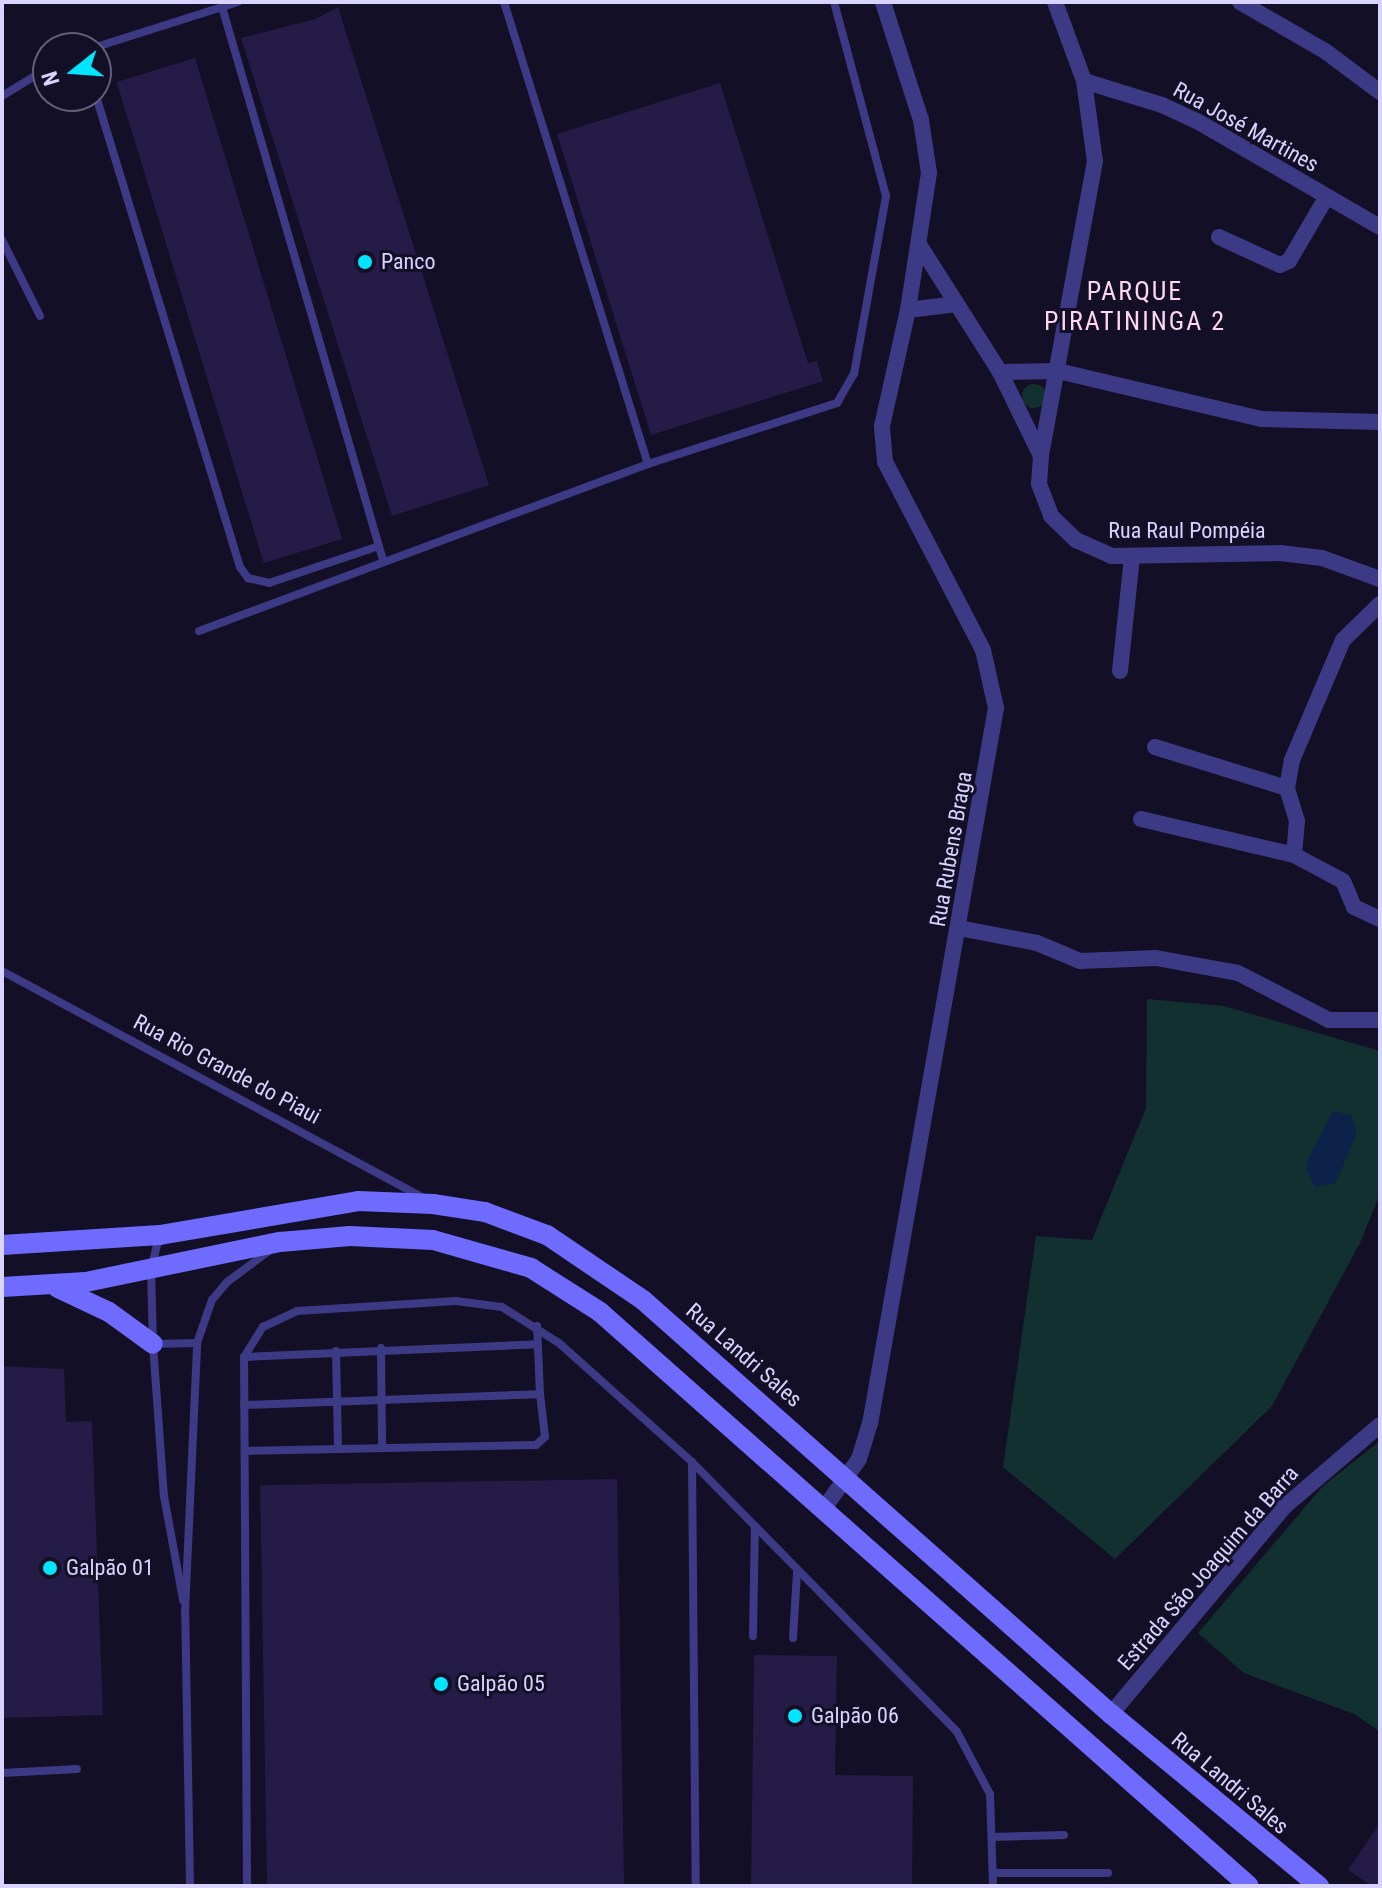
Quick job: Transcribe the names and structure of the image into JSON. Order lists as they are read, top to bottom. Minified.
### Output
{"streets":{"street":["Rua José Martines","Rua Raul Pompéia","Rua Rubens Braga","Rua Landri Sales","Estrada São Joaquim da Barra"],"lane":["Rua Rio Grande do Piaui"]},"crossings":[["Rua José Martines","Rua Raul Pompéia"],["Rua Rubens Braga","Rua Landri Sales"],["Rua Rio Grande do Piaui","Rua Landri Sales"],["Rua Landri Sales","Estrada São Joaquim da Barra"]],"districts":["PARQUE PIRATININGA 2"],"places":["Panco","Galpão 01","Galpão 05","Galpão 06"],"north":"left"}
